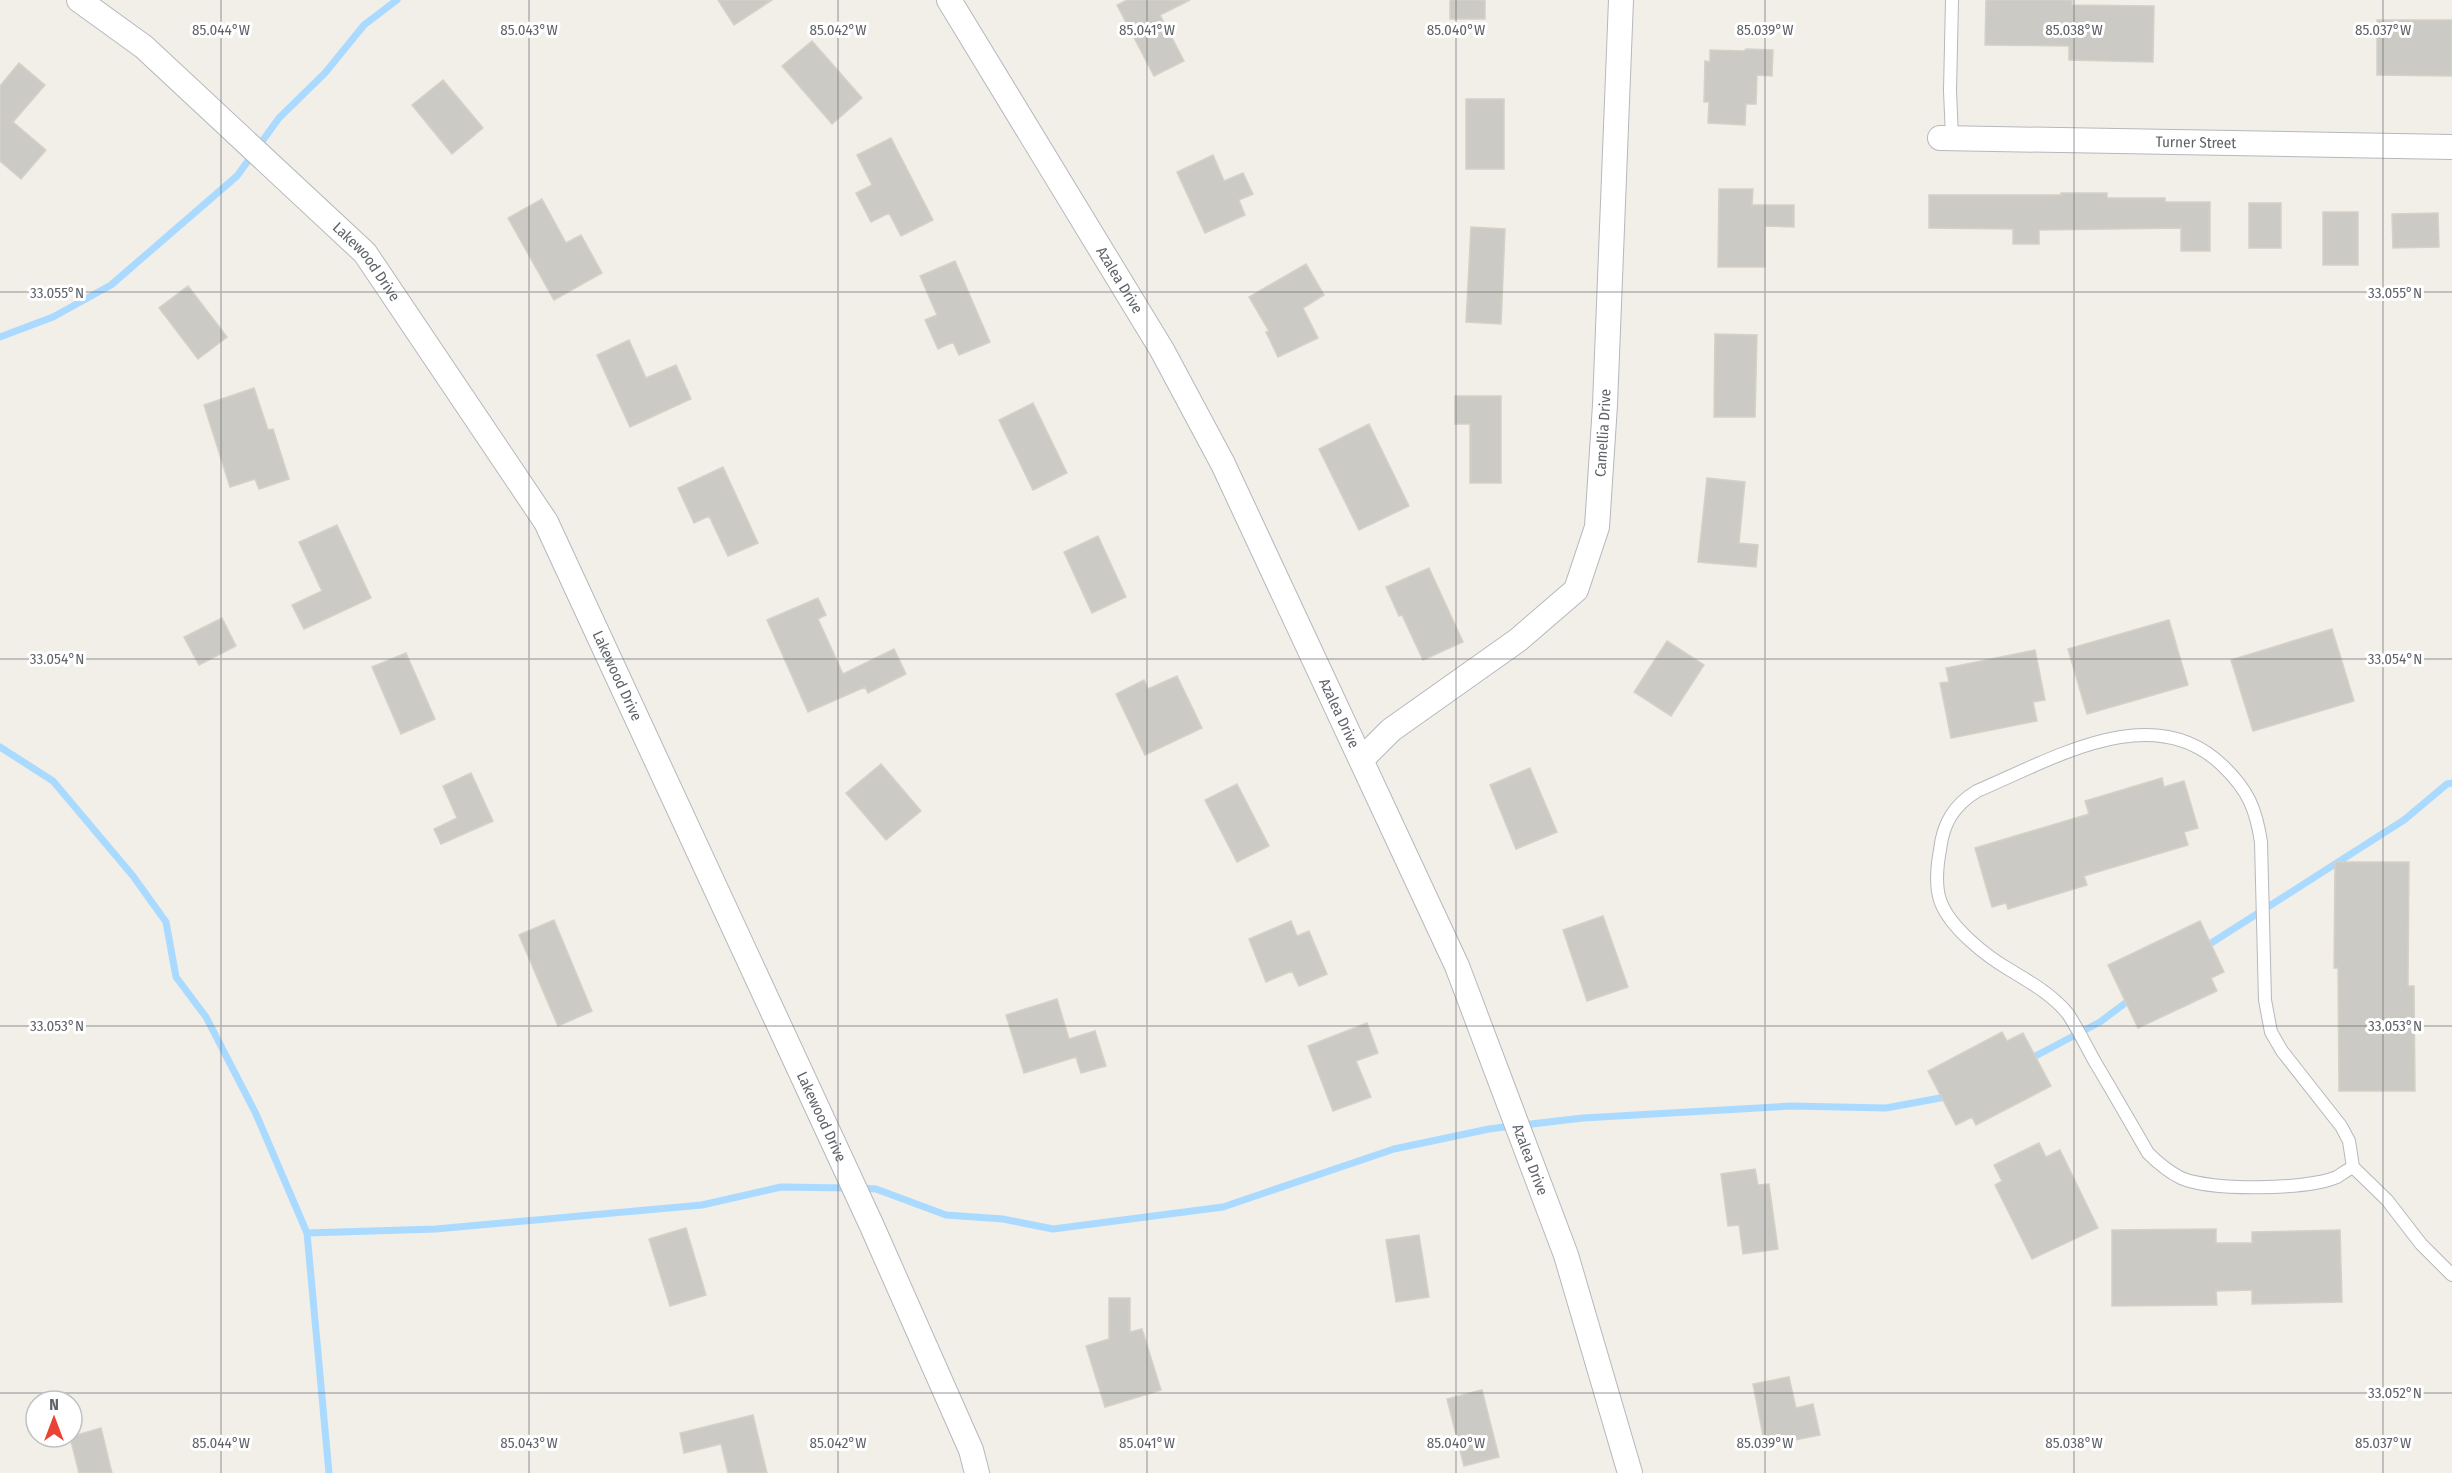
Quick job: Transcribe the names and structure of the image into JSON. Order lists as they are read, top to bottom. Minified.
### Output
{"streets":{"street":["Turner Street","Lakewood Drive","Azalea Drive","Camellia Drive"]},"crossings":[["Azalea Drive","Camellia Drive"]],"north":"top","coordinates":["85.044°W","85.043°W","85.042°W","85.041°W","85.040°W","85.039°W","85.038°W","85.037°W","33.055°N","33.054°N","33.053°N","33.052°N"]}
